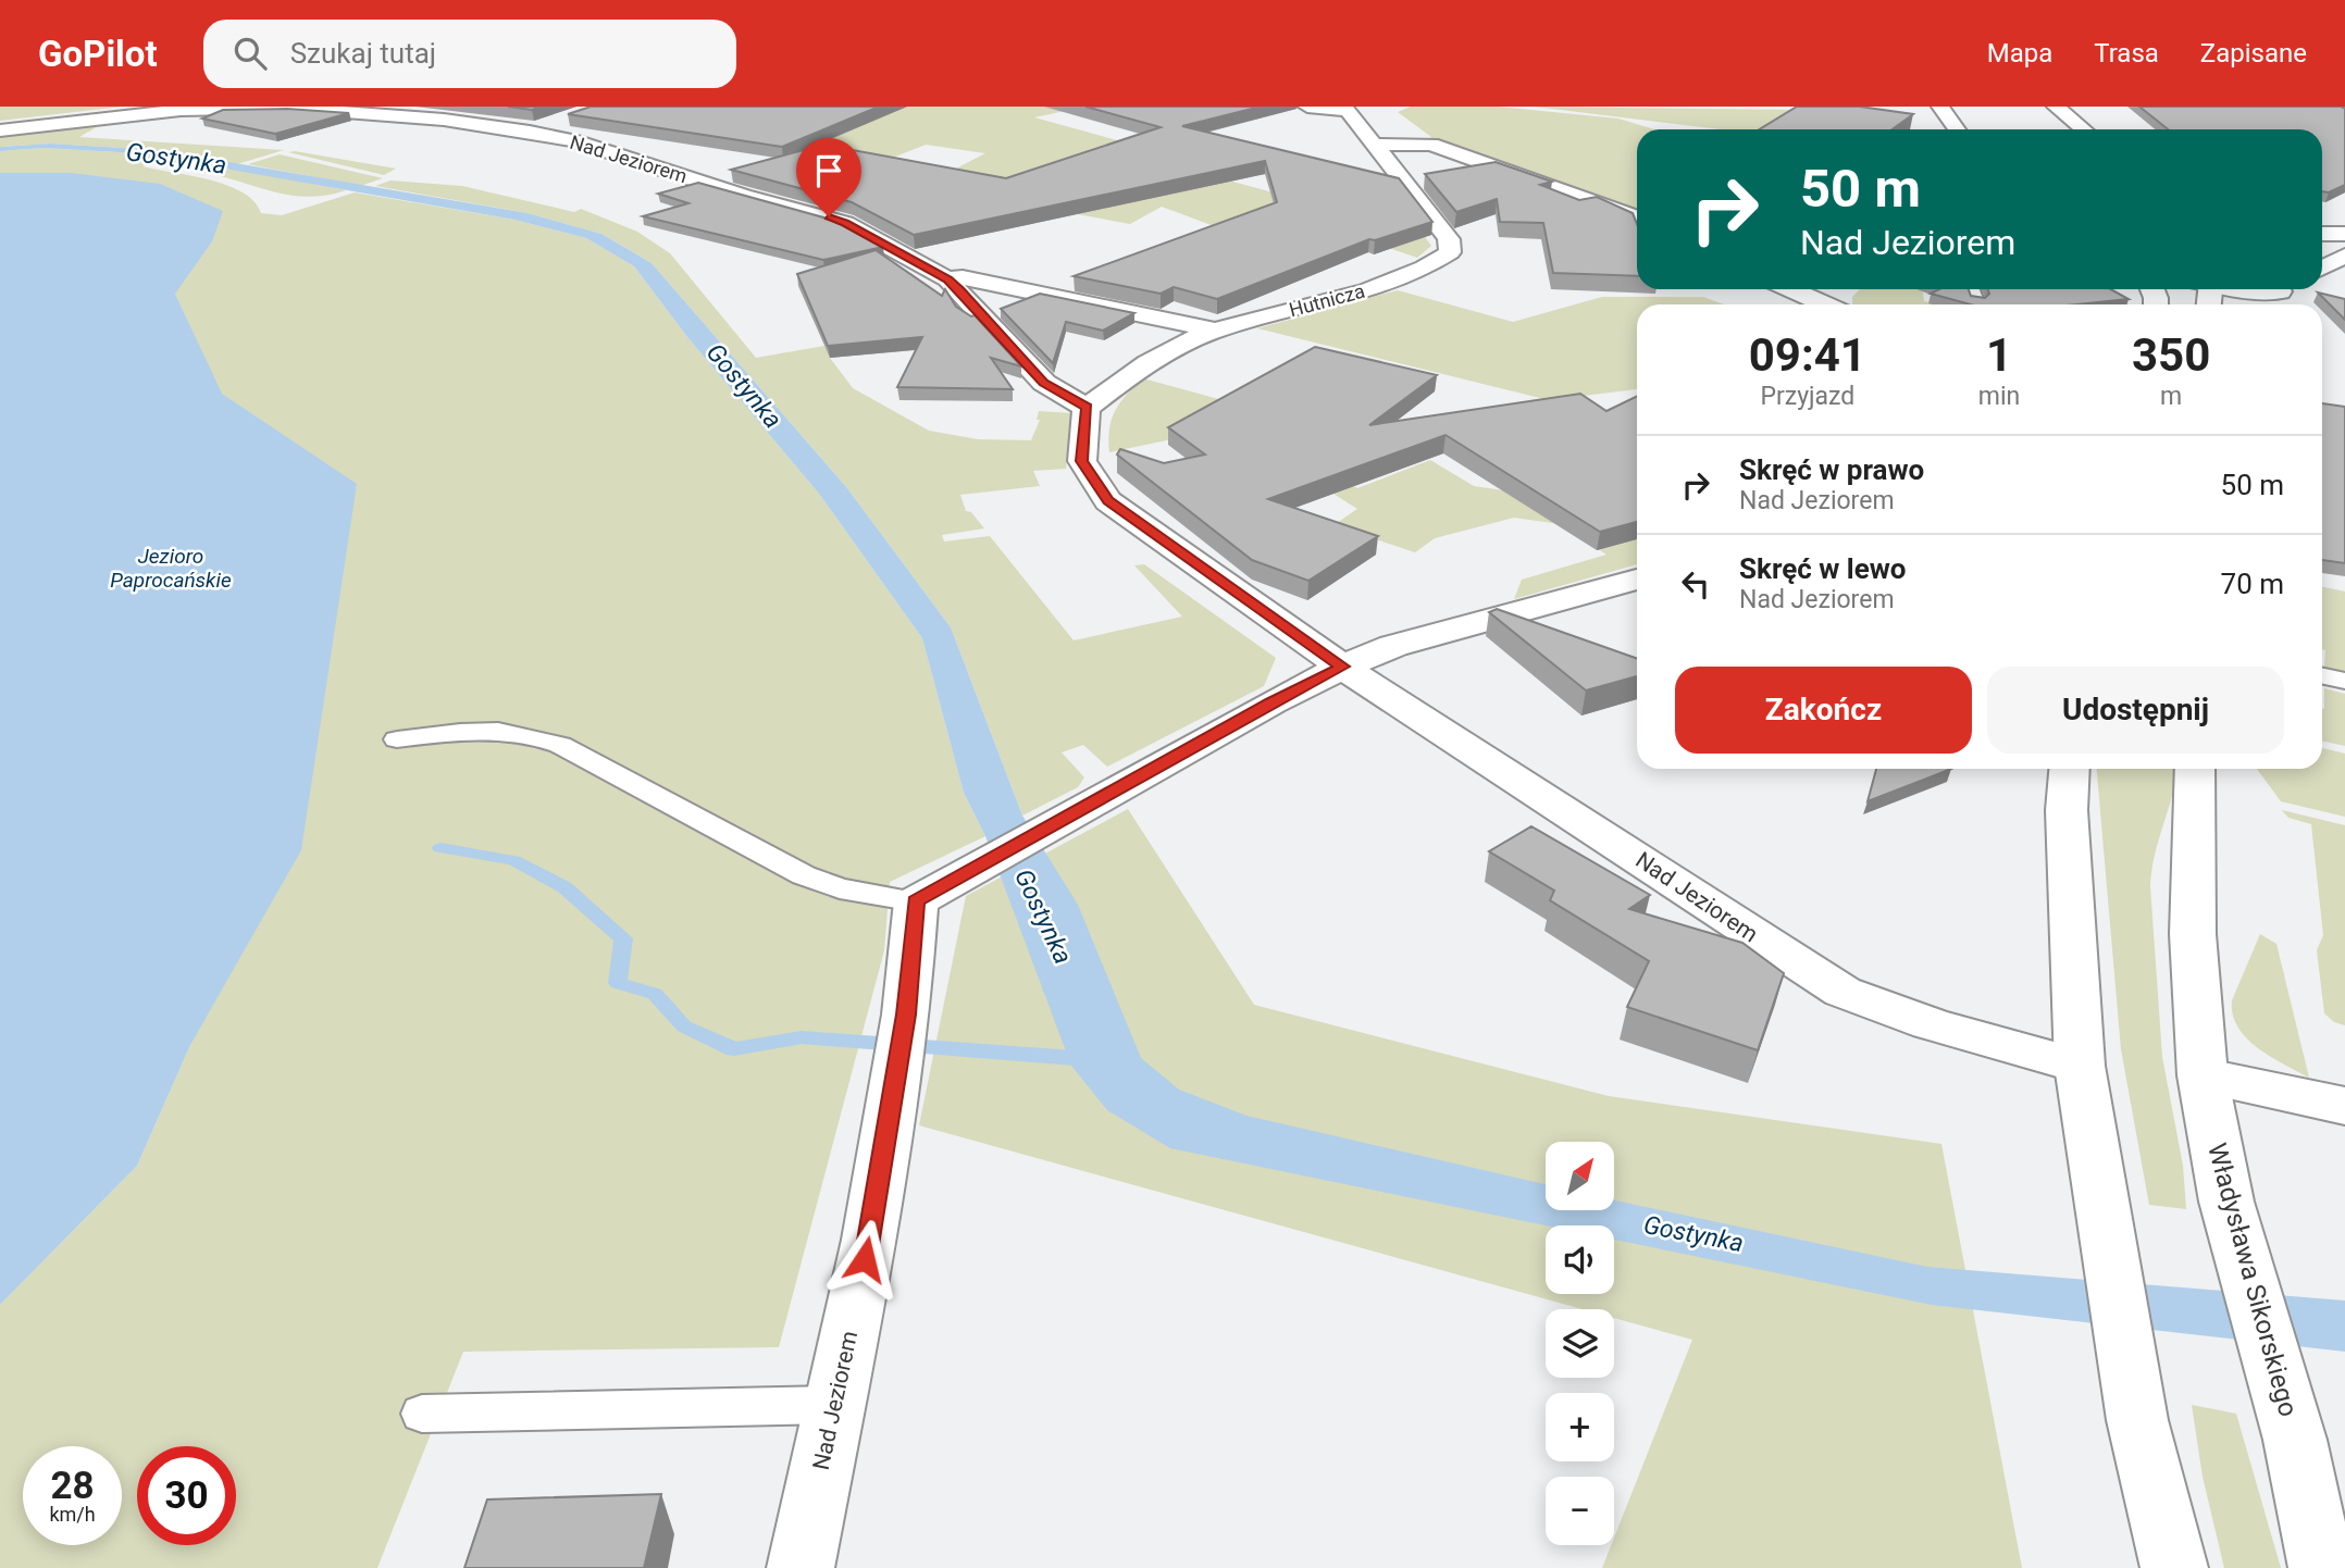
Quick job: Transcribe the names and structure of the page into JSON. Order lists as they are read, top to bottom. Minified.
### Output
{"streets":{"street":["Nad Jeziorem","Hutnicza","Władysława Sikorskiego"]},"crossings":[["Nad Jeziorem","Hutnicza"]],"water":["Gostynka","Jezioro Paprocańskie"],"north":"top right","page":{"header":"GoPilot","search":"Szukaj tutaj","nav":["Mapa","Trasa","Zapisane"],"turn":["50 m","Nad Jeziorem"],"eta":["09:41","Przyjazd","1","min","350","m"],"list":[{"name":"Skręć w prawo","note":"Nad Jeziorem","value":"50 m"},{"name":"Skręć w lewo","note":"Nad Jeziorem","value":"70 m"}],"buttons":["Zakończ","Udostępnij"],"map_buttons":["+","−"],"speed":"28 km/h","limit":"30"}}
